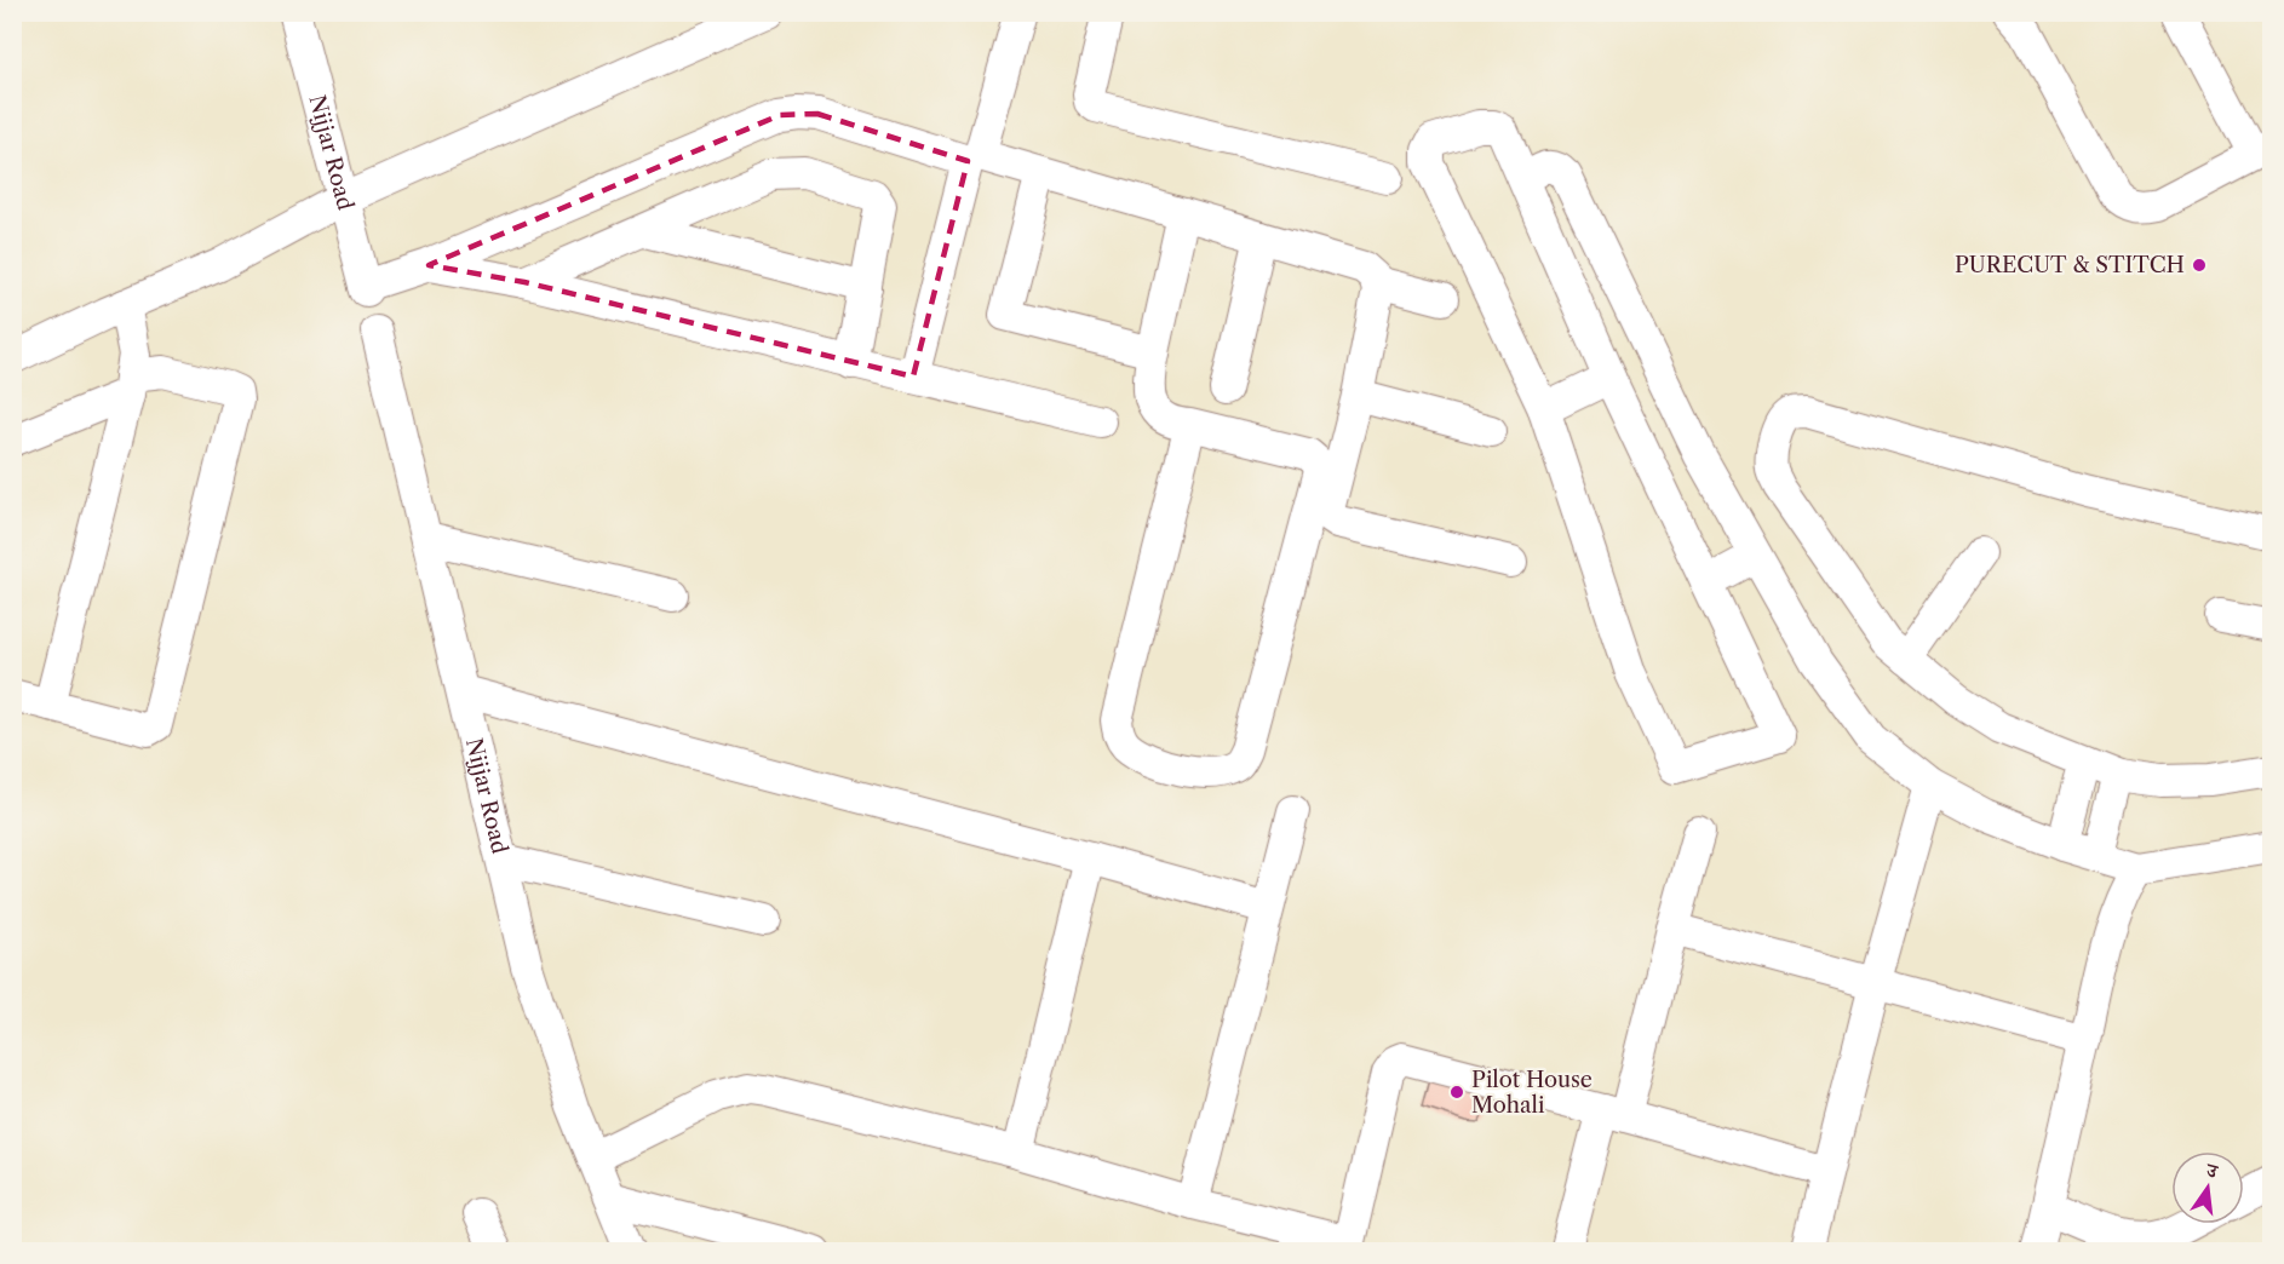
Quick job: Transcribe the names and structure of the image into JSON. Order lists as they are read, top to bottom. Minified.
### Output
{"streets":{"street":["Nijjar Road"]},"places":["PURECUT & STITCH","Pilot House Mohali"],"north":"top"}
